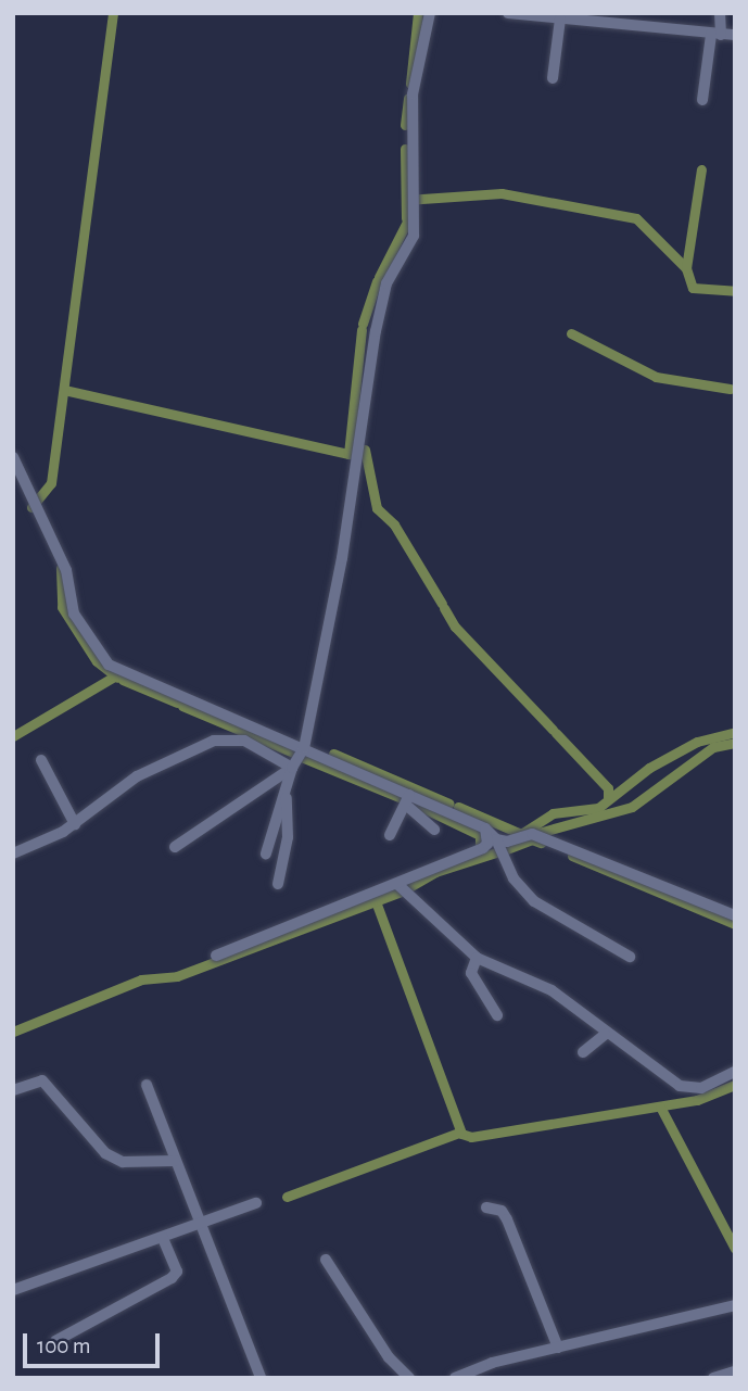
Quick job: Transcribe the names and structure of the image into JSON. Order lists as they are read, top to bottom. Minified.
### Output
{"scale_bar":"100 m"}
